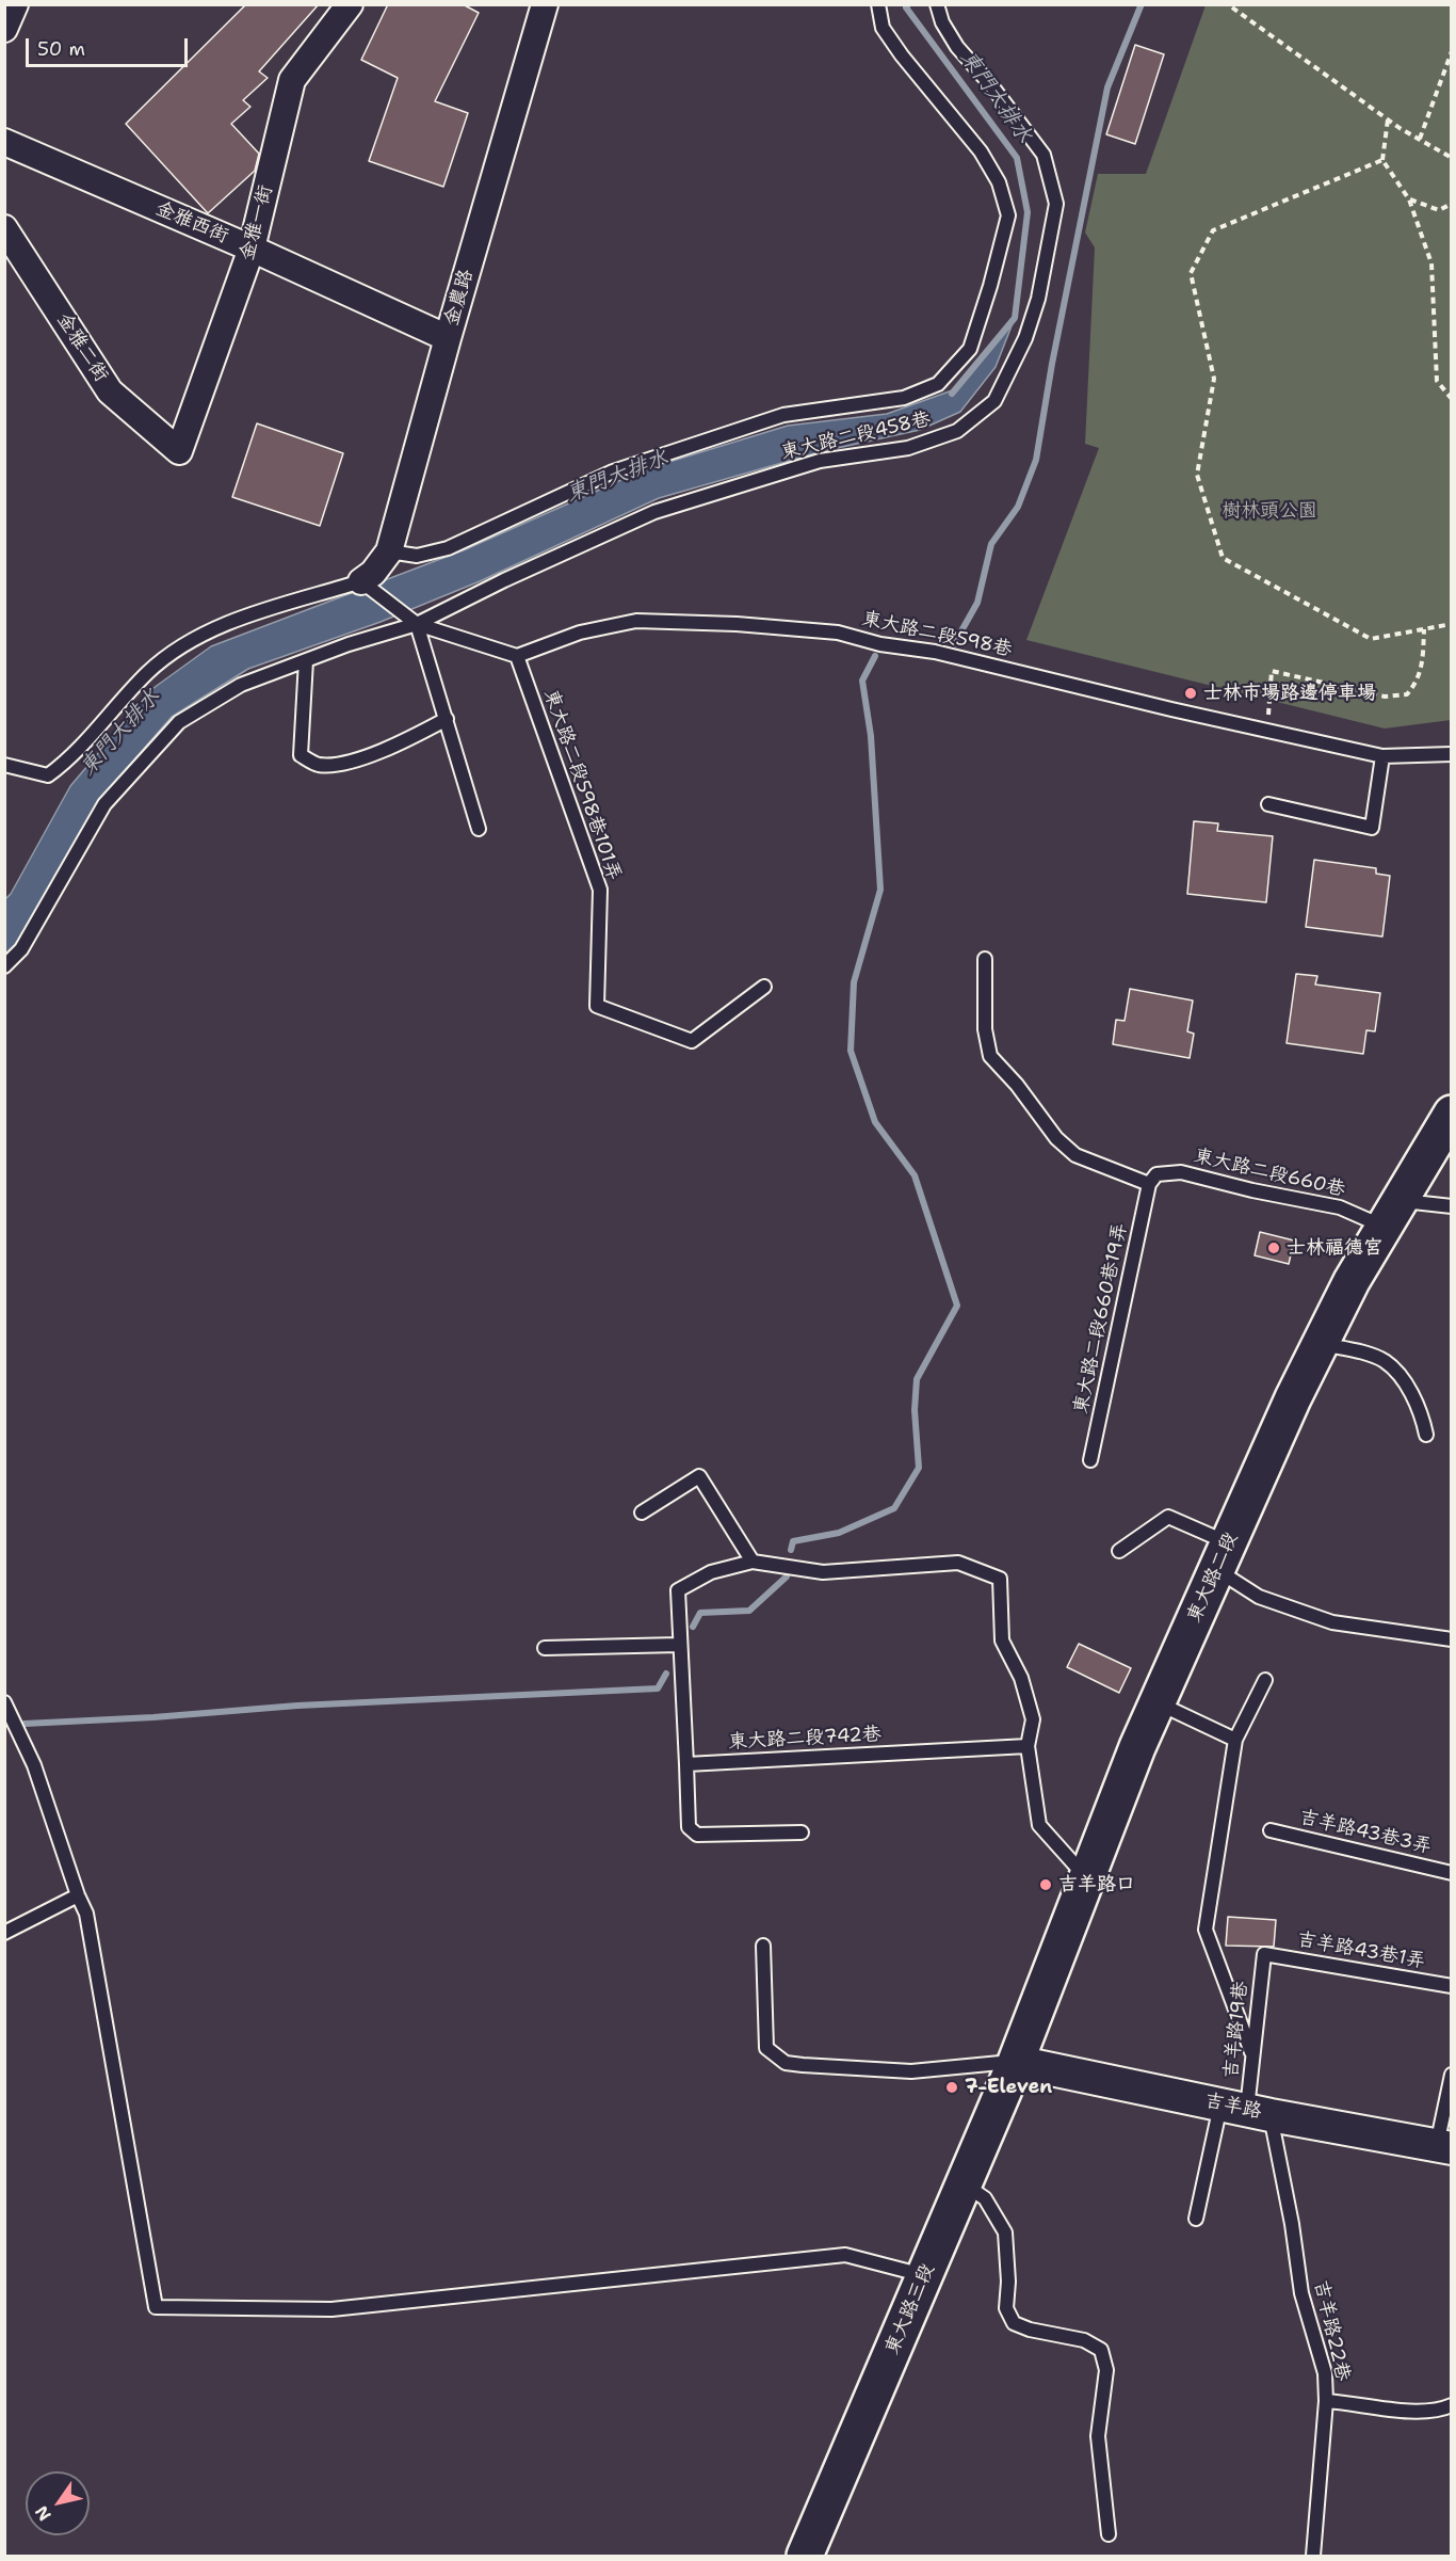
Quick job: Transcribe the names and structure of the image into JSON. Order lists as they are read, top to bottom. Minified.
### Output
{"streets":{"main road":["東大路二段","東大路三段"],"street":["金雅西街","金雅一街","金農路","金雅二街","吉羊路"],"lane":["東大路二段458巷","東大路二段598巷","東大路二段598巷101弄","東大路二段660巷","東大路二段660巷19弄","東大路二段742巷","吉羊路43巷3弄","吉羊路43巷1弄","吉羊路19巷","吉羊路22巷"]},"crossings":[["金雅西街","金雅一街"],["金雅西街","金農路"],["金雅一街","金雅二街"],["東大路二段598巷","東大路二段598巷101弄"],["東大路二段660巷","東大路二段660巷19弄"],["東大路二段660巷","東大路二段"],["東大路二段","吉羊路"],["東大路二段","東大路三段"],["吉羊路43巷1弄","吉羊路19巷"],["吉羊路19巷","吉羊路"],["吉羊路19巷","吉羊路22巷"],["吉羊路","東大路三段"],["吉羊路","吉羊路22巷"]],"water":["東門大排水"],"parks":["樹林頭公園"],"places":["士林市場路邊停車場","士林福德宮","吉羊路口","7-Eleven"],"scale_bar":"50 m","north":"bottom left"}
